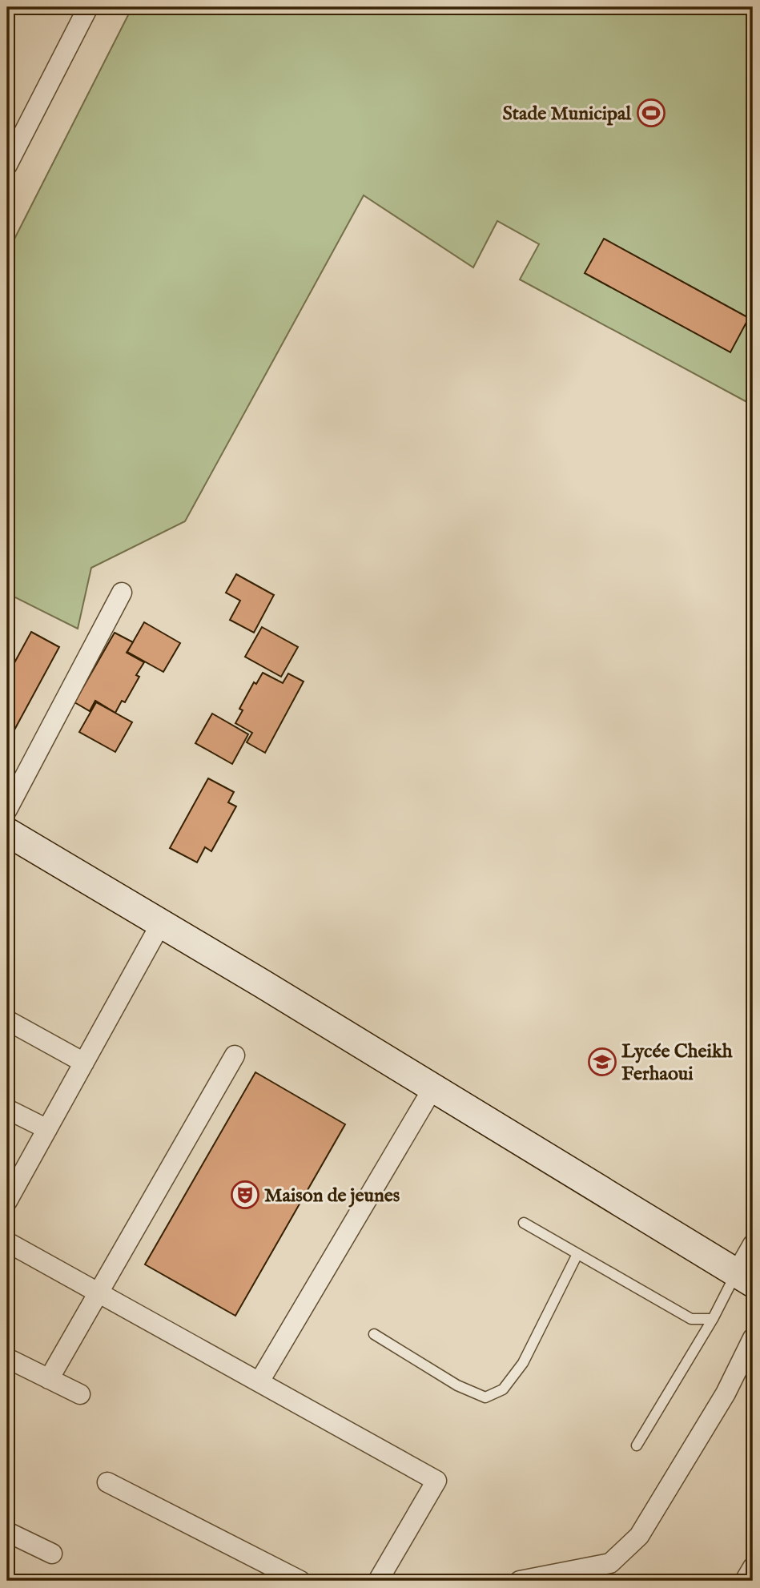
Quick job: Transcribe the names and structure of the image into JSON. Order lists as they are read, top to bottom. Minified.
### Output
{"places":{"sports":["Stade Municipal"],"school or university":["Lycée Cheikh Ferhaoui"],"theatre":["Maison de jeunes"]}}
